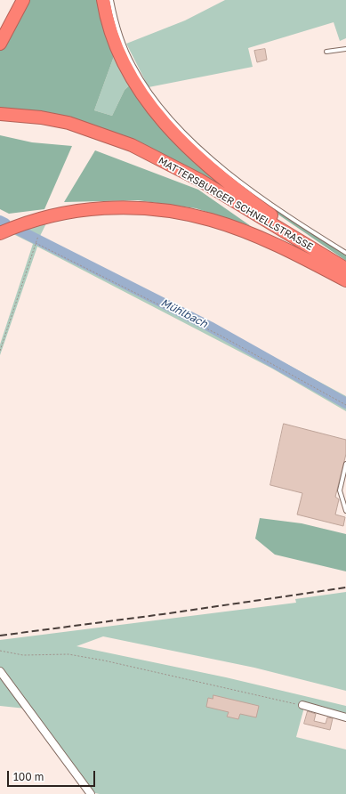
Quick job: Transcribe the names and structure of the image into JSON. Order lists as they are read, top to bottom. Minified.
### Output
{"streets":{"highway":["MATTERSBURGER SCHNELLSTRASSE"]},"water":["Mühlbach"],"scale_bar":"100 m"}
